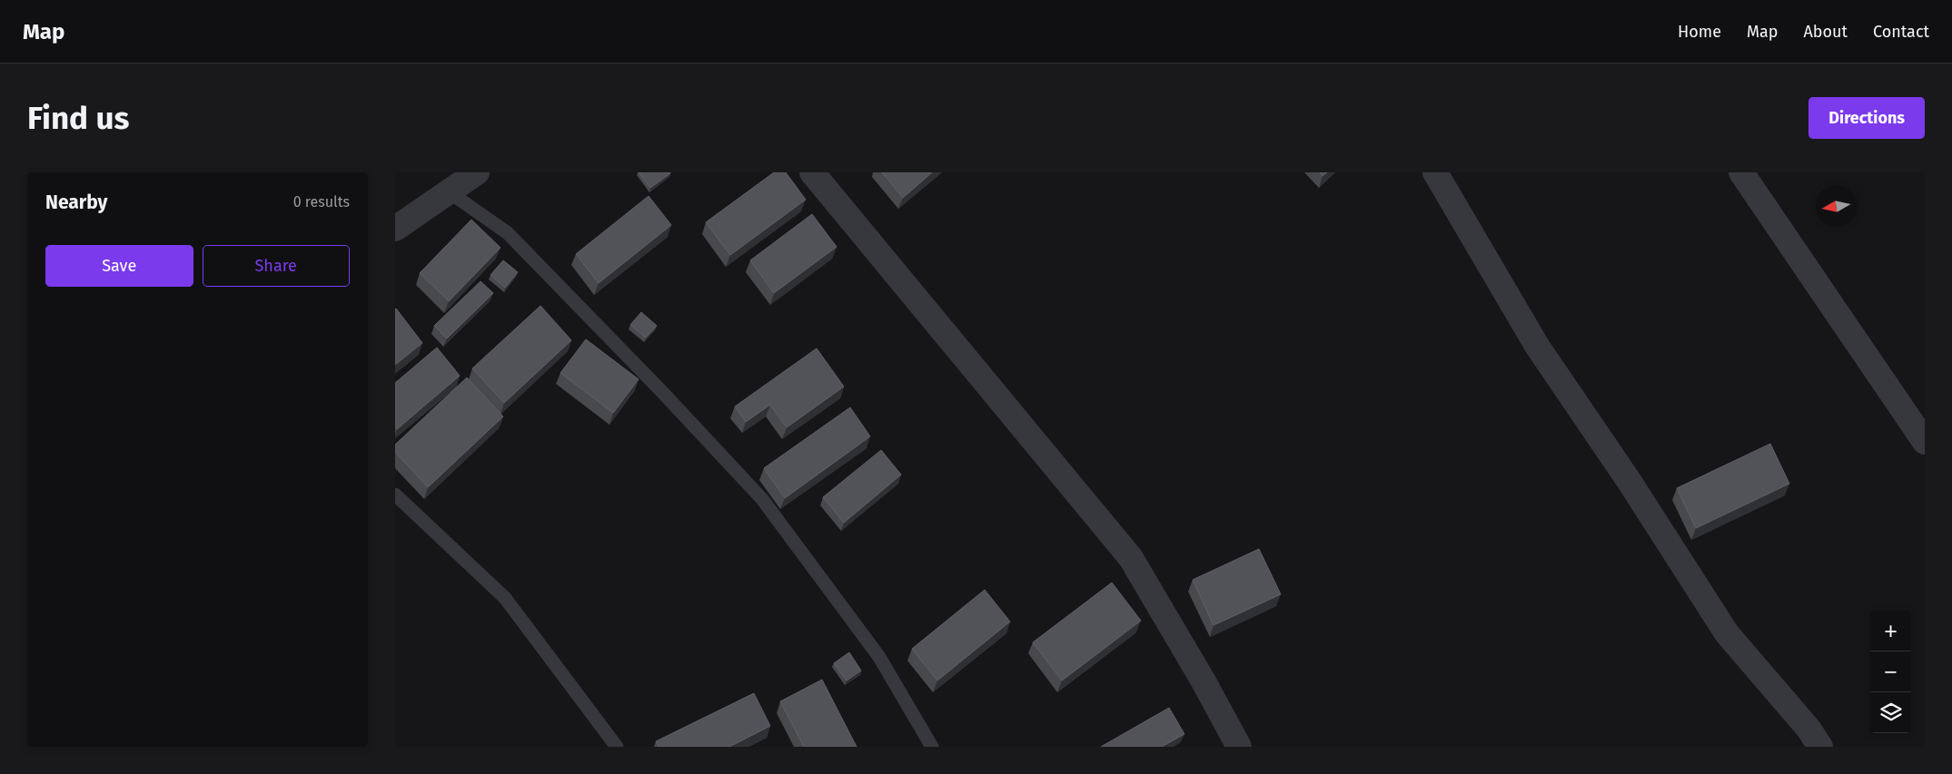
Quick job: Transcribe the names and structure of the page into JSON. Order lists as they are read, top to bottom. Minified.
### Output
{"north":"left","page":{"header":"Map","nav":["Home","Map","About","Contact"],"buttons":["Directions",["Save","Share"]],"title":"Find us","heading":["Nearby","0 results"],"map_buttons":["+","−"]}}
